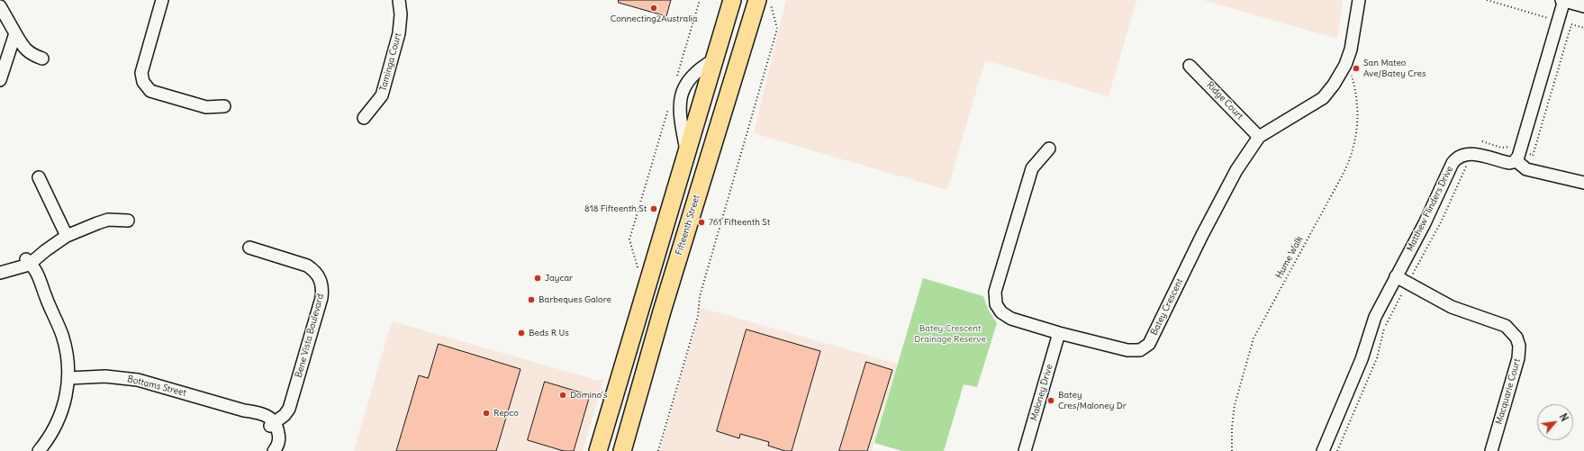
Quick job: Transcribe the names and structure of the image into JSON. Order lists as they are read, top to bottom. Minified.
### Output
{"streets":{"highway":["Fifteenth Street"],"street":["Taminga Court","Ridge Court","Matthew Flinders Drive","Batey Crescent","Bene Vista Boulevard","Bottams Street","Macquarie Court","Maloney Drive"],"path":["Hume Walk"]},"crossings":[["Ridge Court","Batey Crescent"],["Matthew Flinders Drive","Macquarie Court"],["Batey Crescent","Maloney Drive"],["Bene Vista Boulevard","Bottams Street"]],"parks":["Batey Crescent Drainage Reserve"],"places":["Connecting2Australia","San Mateo Ave/Batey Cres","818 Fifteenth St","761 Fifteenth St","Jaycar","Barbeques Galore","Beds R Us","Domino's","Batey Cres/Maloney Dr","Repco"],"north":"top right"}
